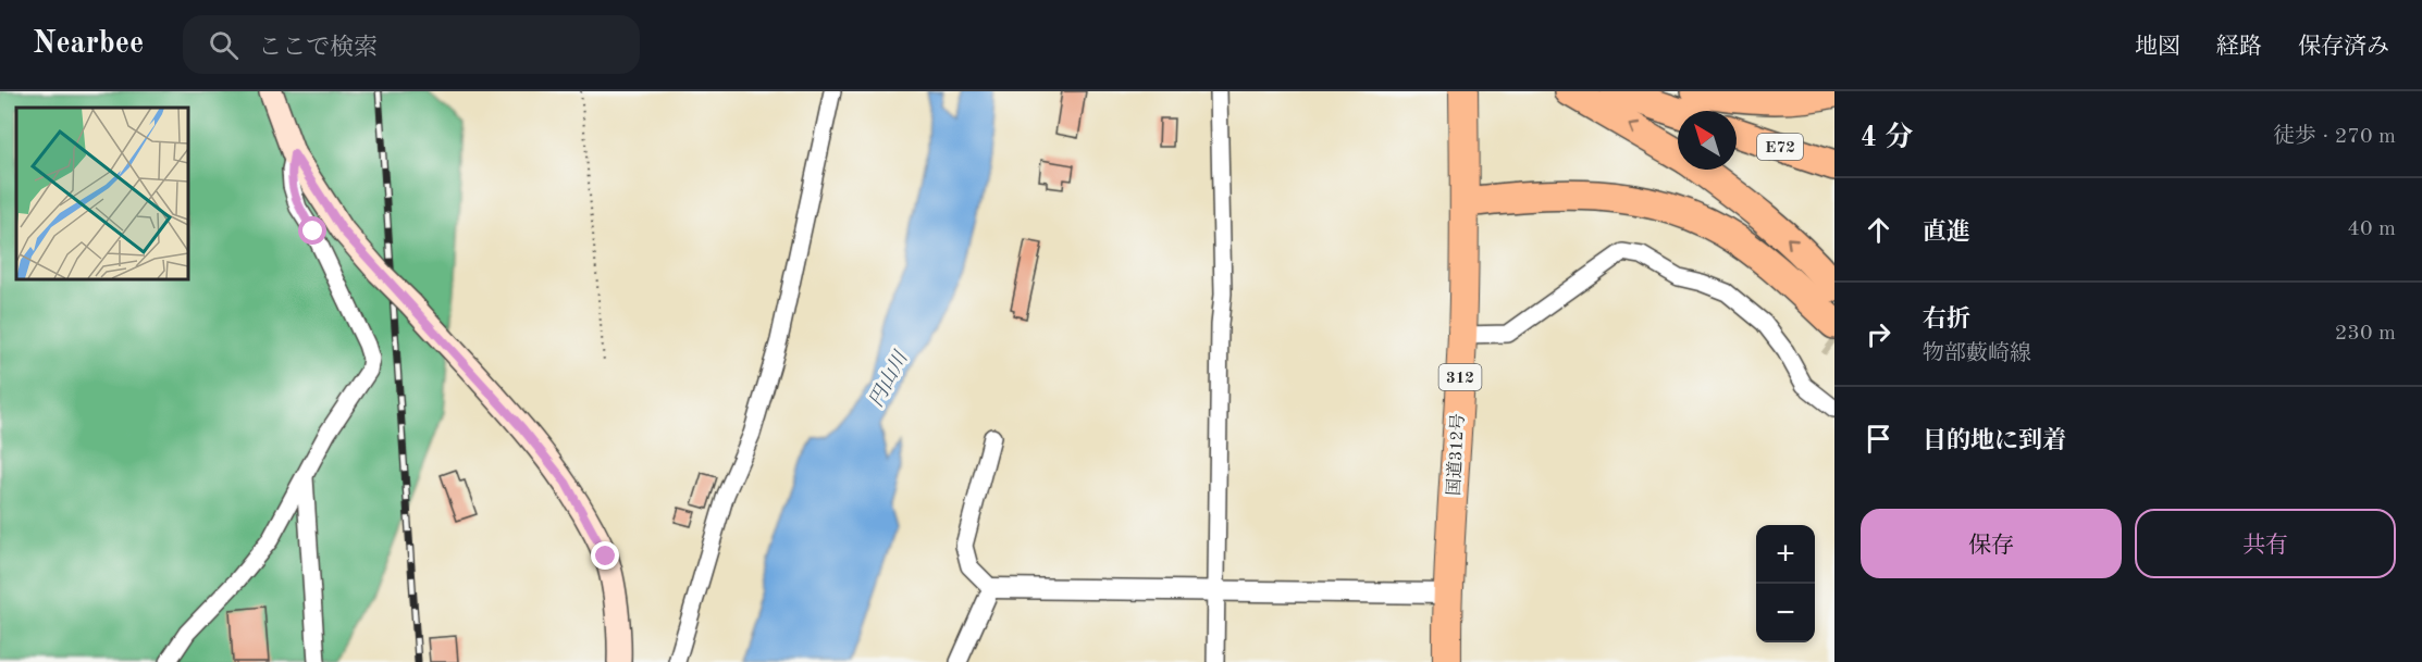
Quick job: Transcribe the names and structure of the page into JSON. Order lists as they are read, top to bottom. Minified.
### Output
{"streets":{"highway":["E72","312","国道312号"]},"water":["円山川"],"north":"top left","page":{"header":"Nearbee","search":"ここで検索","nav":["地図","経路","保存済み"],"heading":["4 分","徒歩 · 270 m"],"list":[["直進","40 m"],["右折","物部藪崎線","230 m"],"目的地に到着"],"buttons":["保存","共有"],"map_buttons":["+","−"]}}
